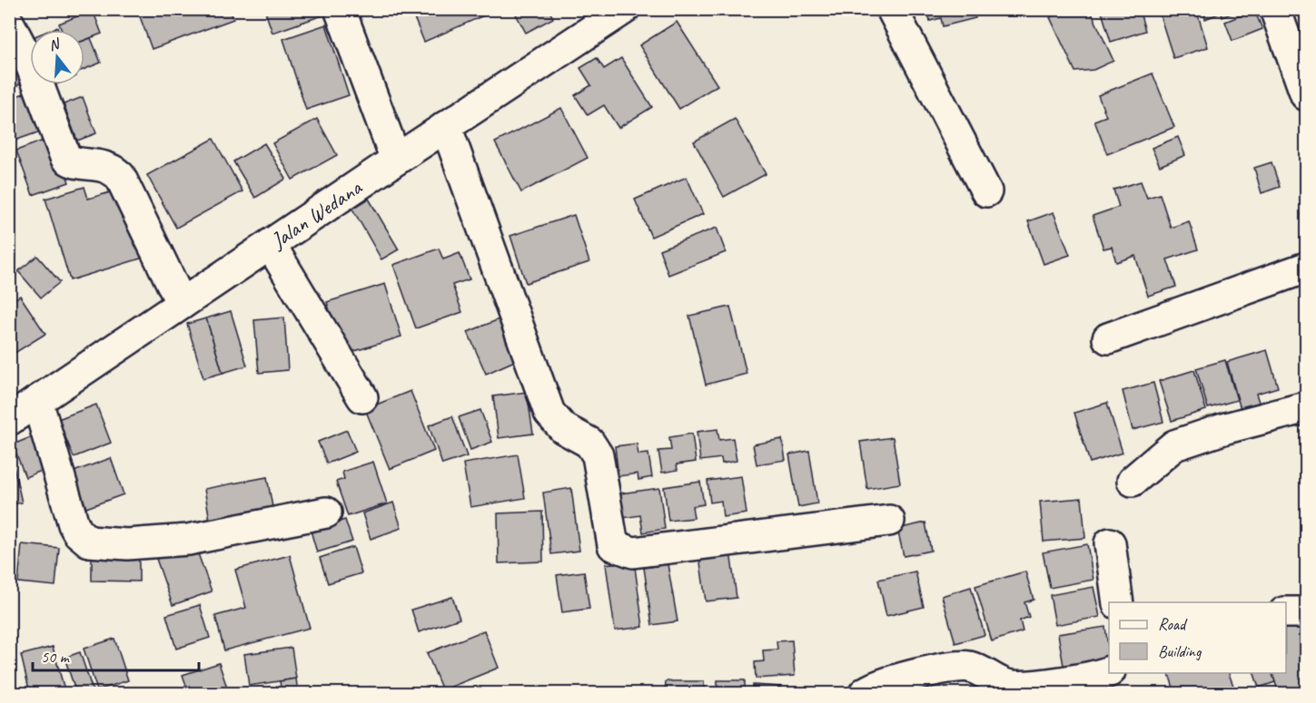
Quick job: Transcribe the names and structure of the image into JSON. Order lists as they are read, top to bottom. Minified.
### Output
{"streets":{"street":["Jalan Wedana"]},"legend":["Road","Building"],"scale_bar":"50 m","north":"top"}
